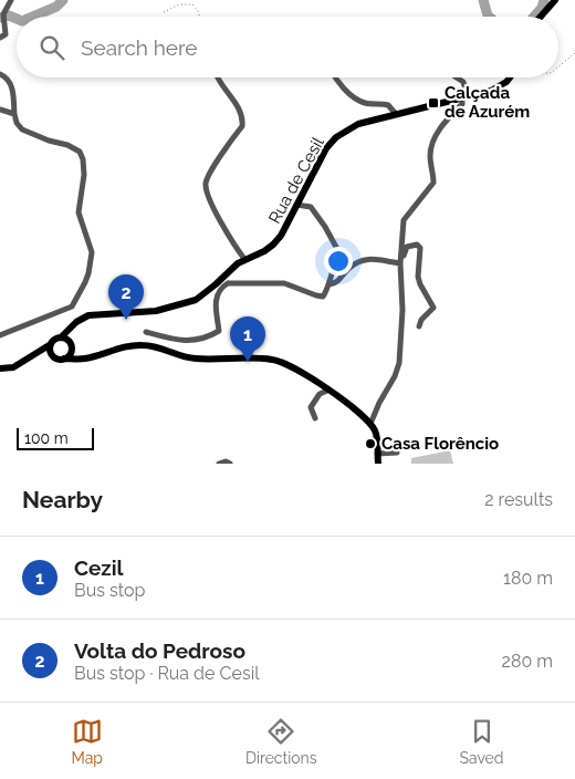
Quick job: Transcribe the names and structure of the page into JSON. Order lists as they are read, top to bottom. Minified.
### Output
{"streets":{"main road":["Rua de Cesil"]},"places":{"transit":["Calçada de Azurém"],"other":["Casa Florêncio"]},"scale_bar":"100 m","page":{"search":"Search here","pins":["2","1"],"scale":"100 m","heading":["Nearby","2 results"],"list":[{"mark":"1","name":"Cezil","note":"Bus stop","value":"180 m"},{"mark":"2","name":"Volta do Pedroso","note":"Bus stop · Rua de Cesil","value":"280 m"}],"nav":["Map","Directions","Saved"]}}
